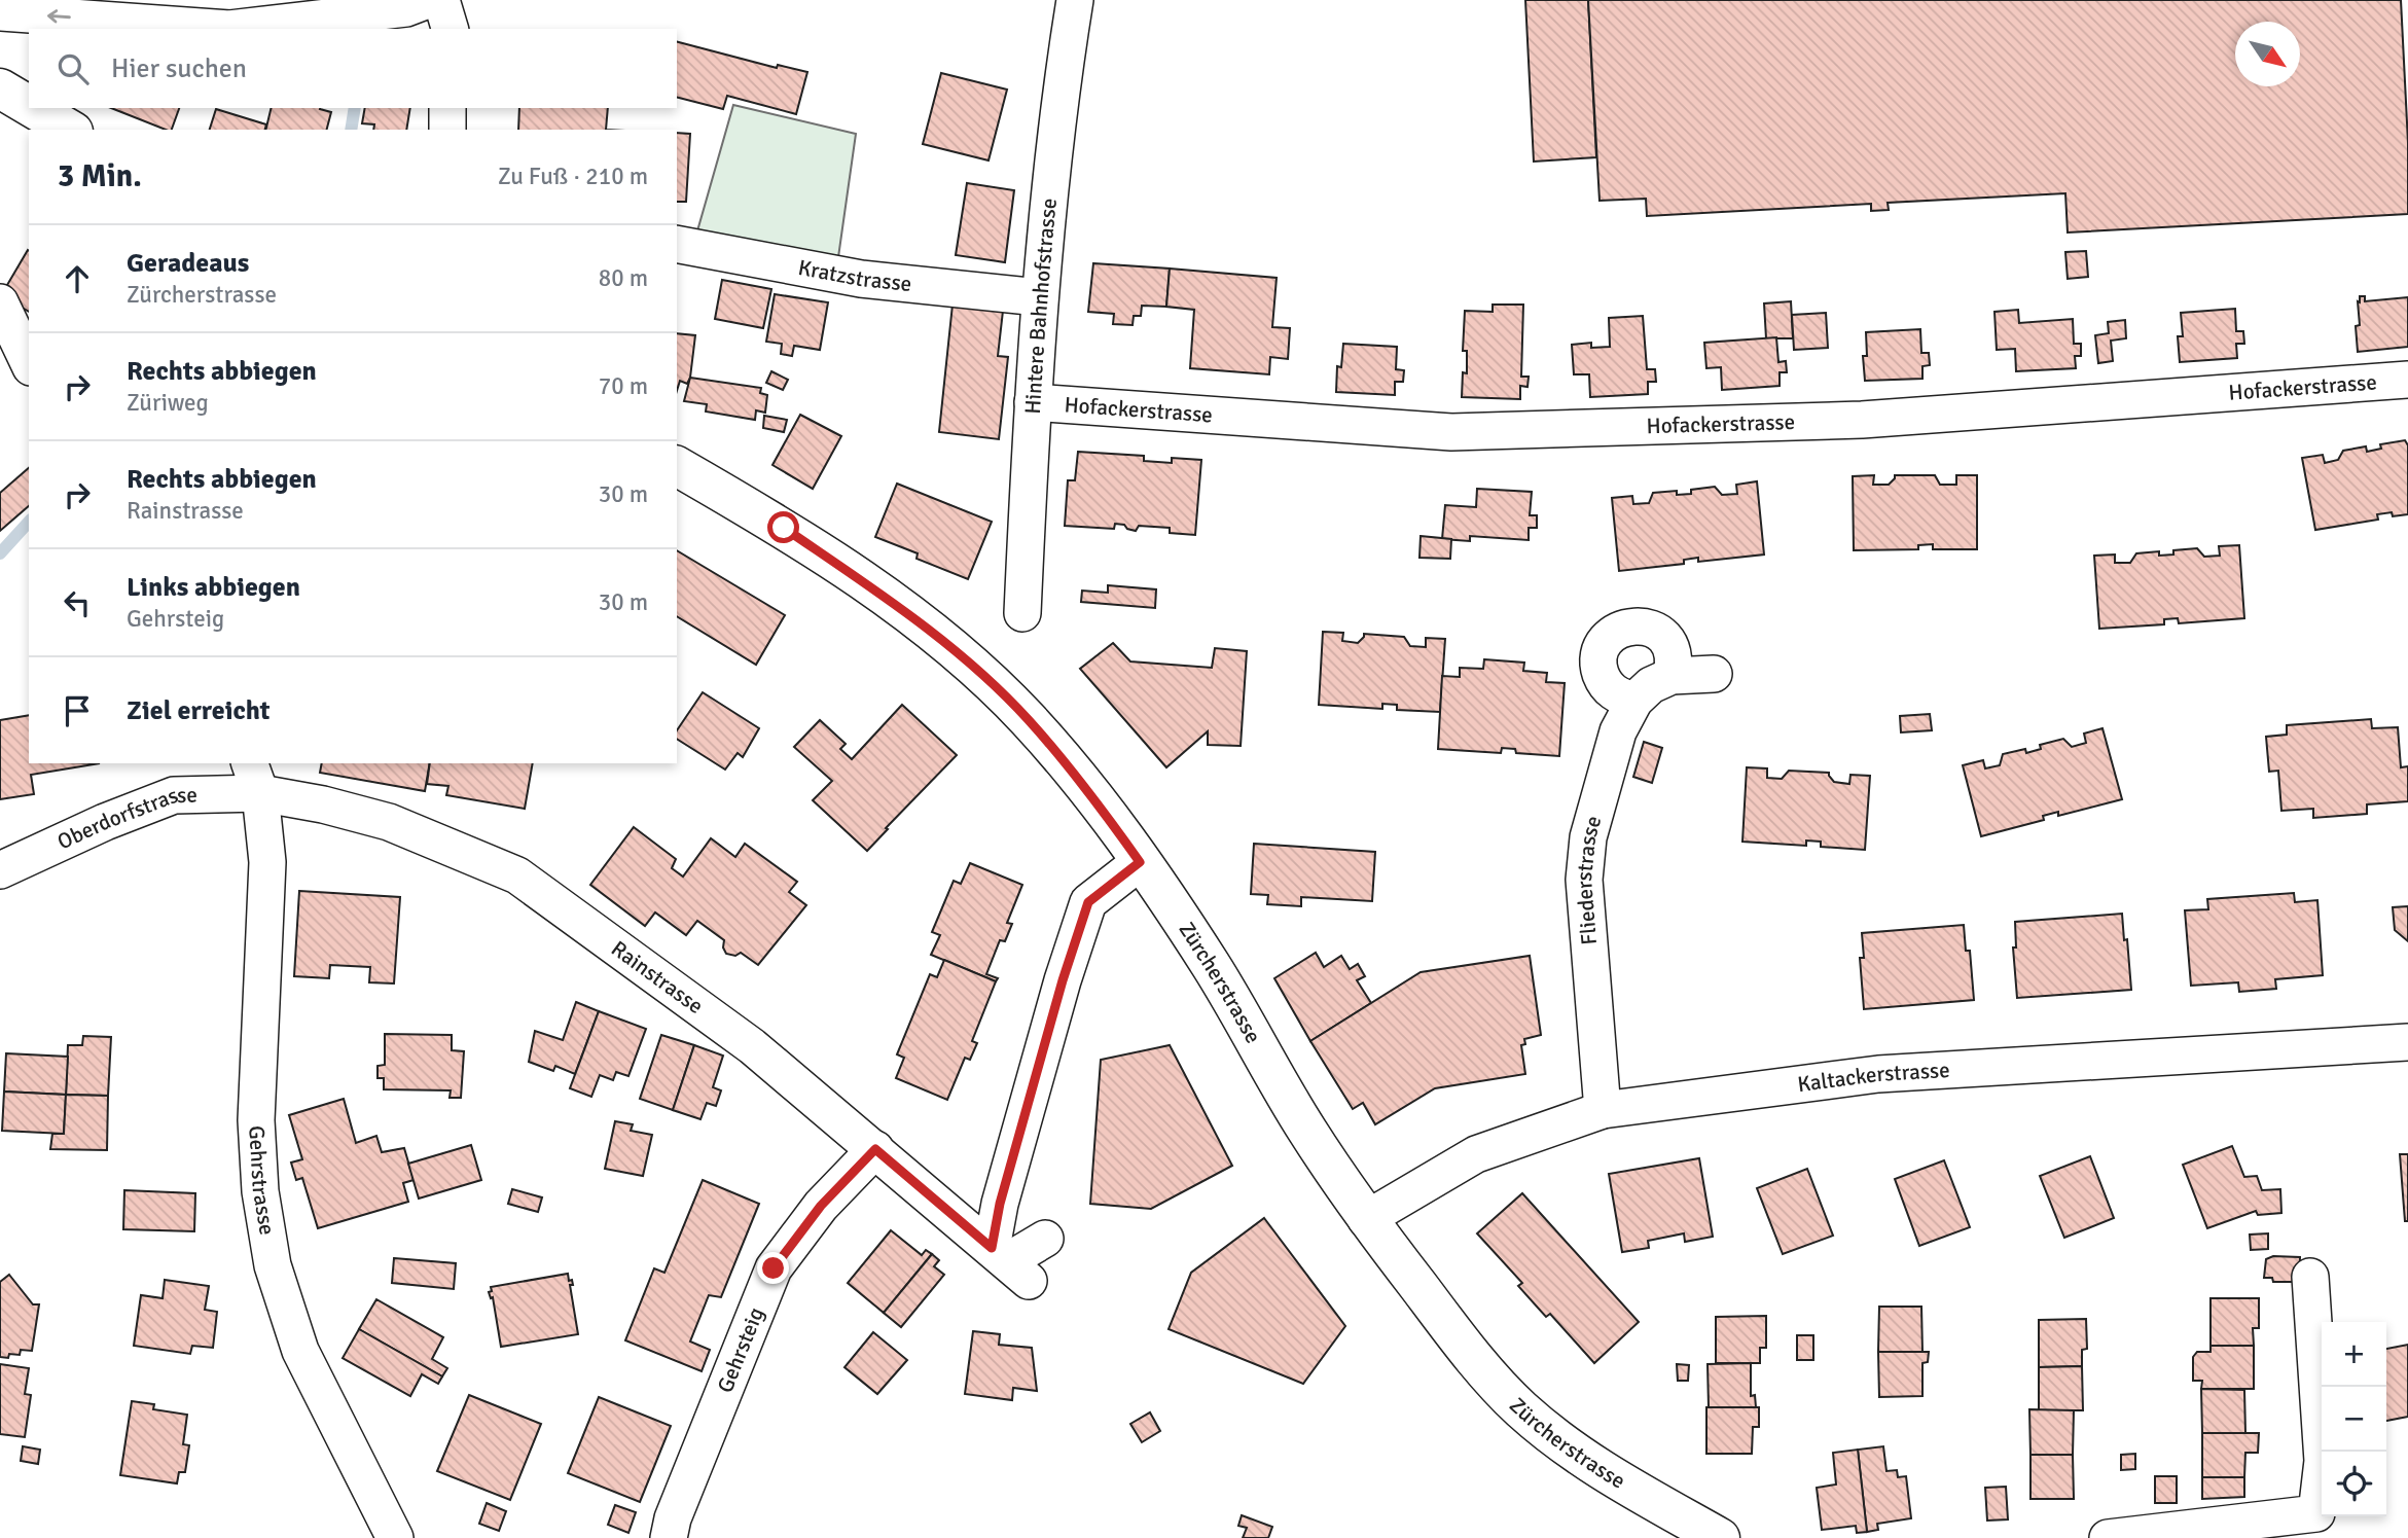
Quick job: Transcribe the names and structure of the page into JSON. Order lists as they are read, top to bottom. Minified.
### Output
{"streets":{"main road":["Zürcherstrasse"],"street":["Kratzstrasse","Hintere Bahnhofstrasse","Hofackerstrasse","Oberdorfstrasse","Fliederstrasse","Rainstrasse","Kaltackerstrasse","Gehrstrasse","Gehrsteig"]},"crossings":[["Kratzstrasse","Hintere Bahnhofstrasse"],["Hintere Bahnhofstrasse","Hofackerstrasse"],["Oberdorfstrasse","Rainstrasse"],["Oberdorfstrasse","Gehrstrasse"],["Fliederstrasse","Kaltackerstrasse"],["Rainstrasse","Gehrstrasse"],["Rainstrasse","Gehrsteig"],["Zürcherstrasse","Kaltackerstrasse"]],"north":"bottom right","page":{"search":"Hier suchen","heading":["3 Min.","Zu Fuß · 210 m"],"list":[["Geradeaus","Zürcherstrasse","80 m"],["Rechts abbiegen","Züriweg","70 m"],["Rechts abbiegen","Rainstrasse","30 m"],["Links abbiegen","Gehrsteig","30 m"],"Ziel erreicht"],"map_buttons":["+","−"]}}
